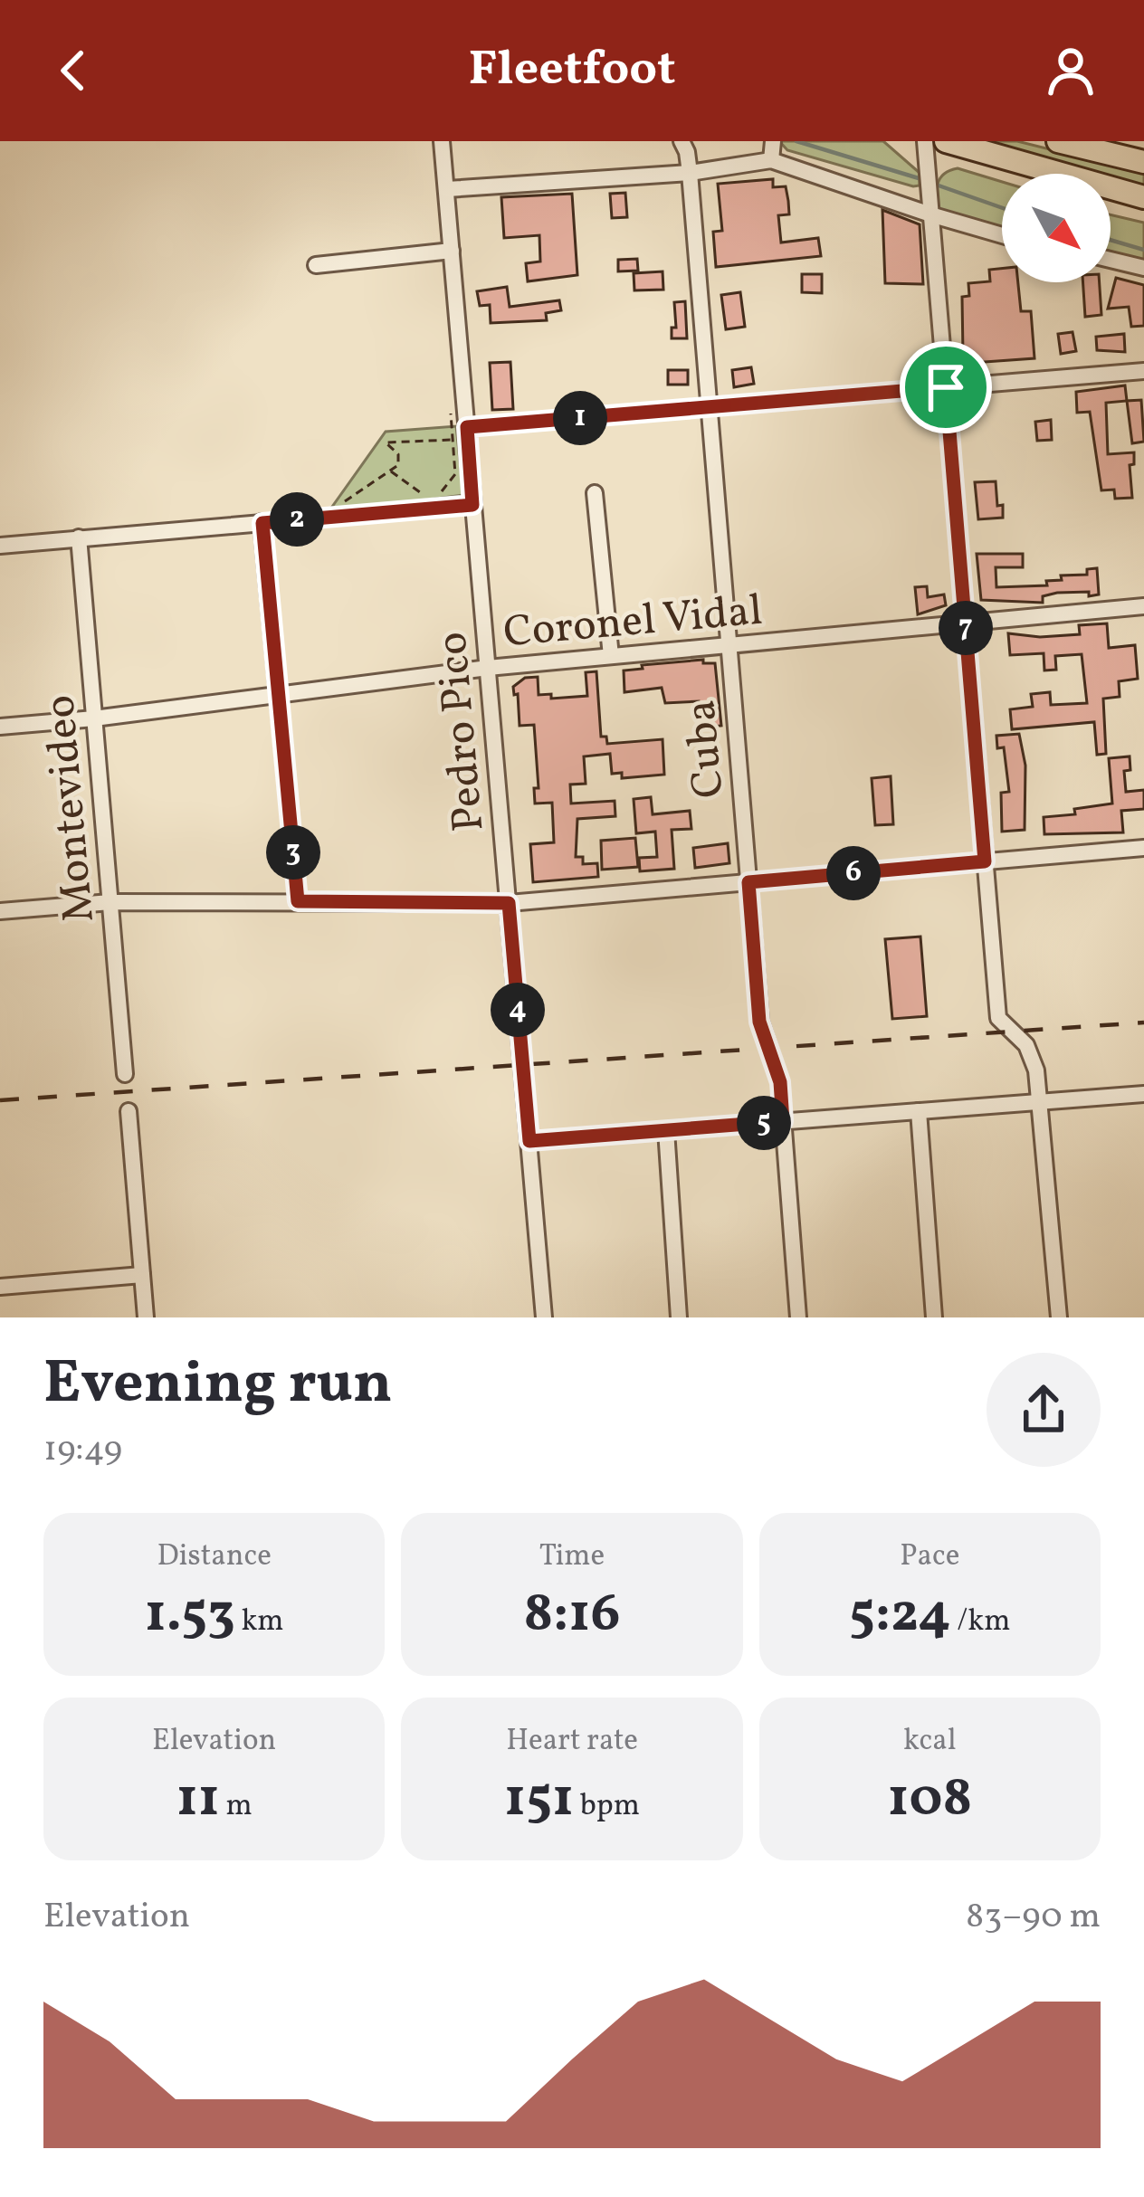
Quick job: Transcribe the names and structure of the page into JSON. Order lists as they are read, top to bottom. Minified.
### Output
{"streets":{"street":["Coronel Vidal","Pedro Pico","Cuba","Montevideo"]},"crossings":[["Coronel Vidal","Pedro Pico"],["Coronel Vidal","Cuba"],["Coronel Vidal","Montevideo"]],"north":"bottom right","page":{"header":"Fleetfoot","pins":["1","2","7","3","6","4","5"],"heading":["Evening run","19:49"],"stats":[["Distance","1.53 km"],["Time","8:16"],["Pace","5:24 /km"],["Elevation","11 m"],["Heart rate","151 bpm"],["kcal","108"]],"chart":["Elevation","83–90 m"]}}
